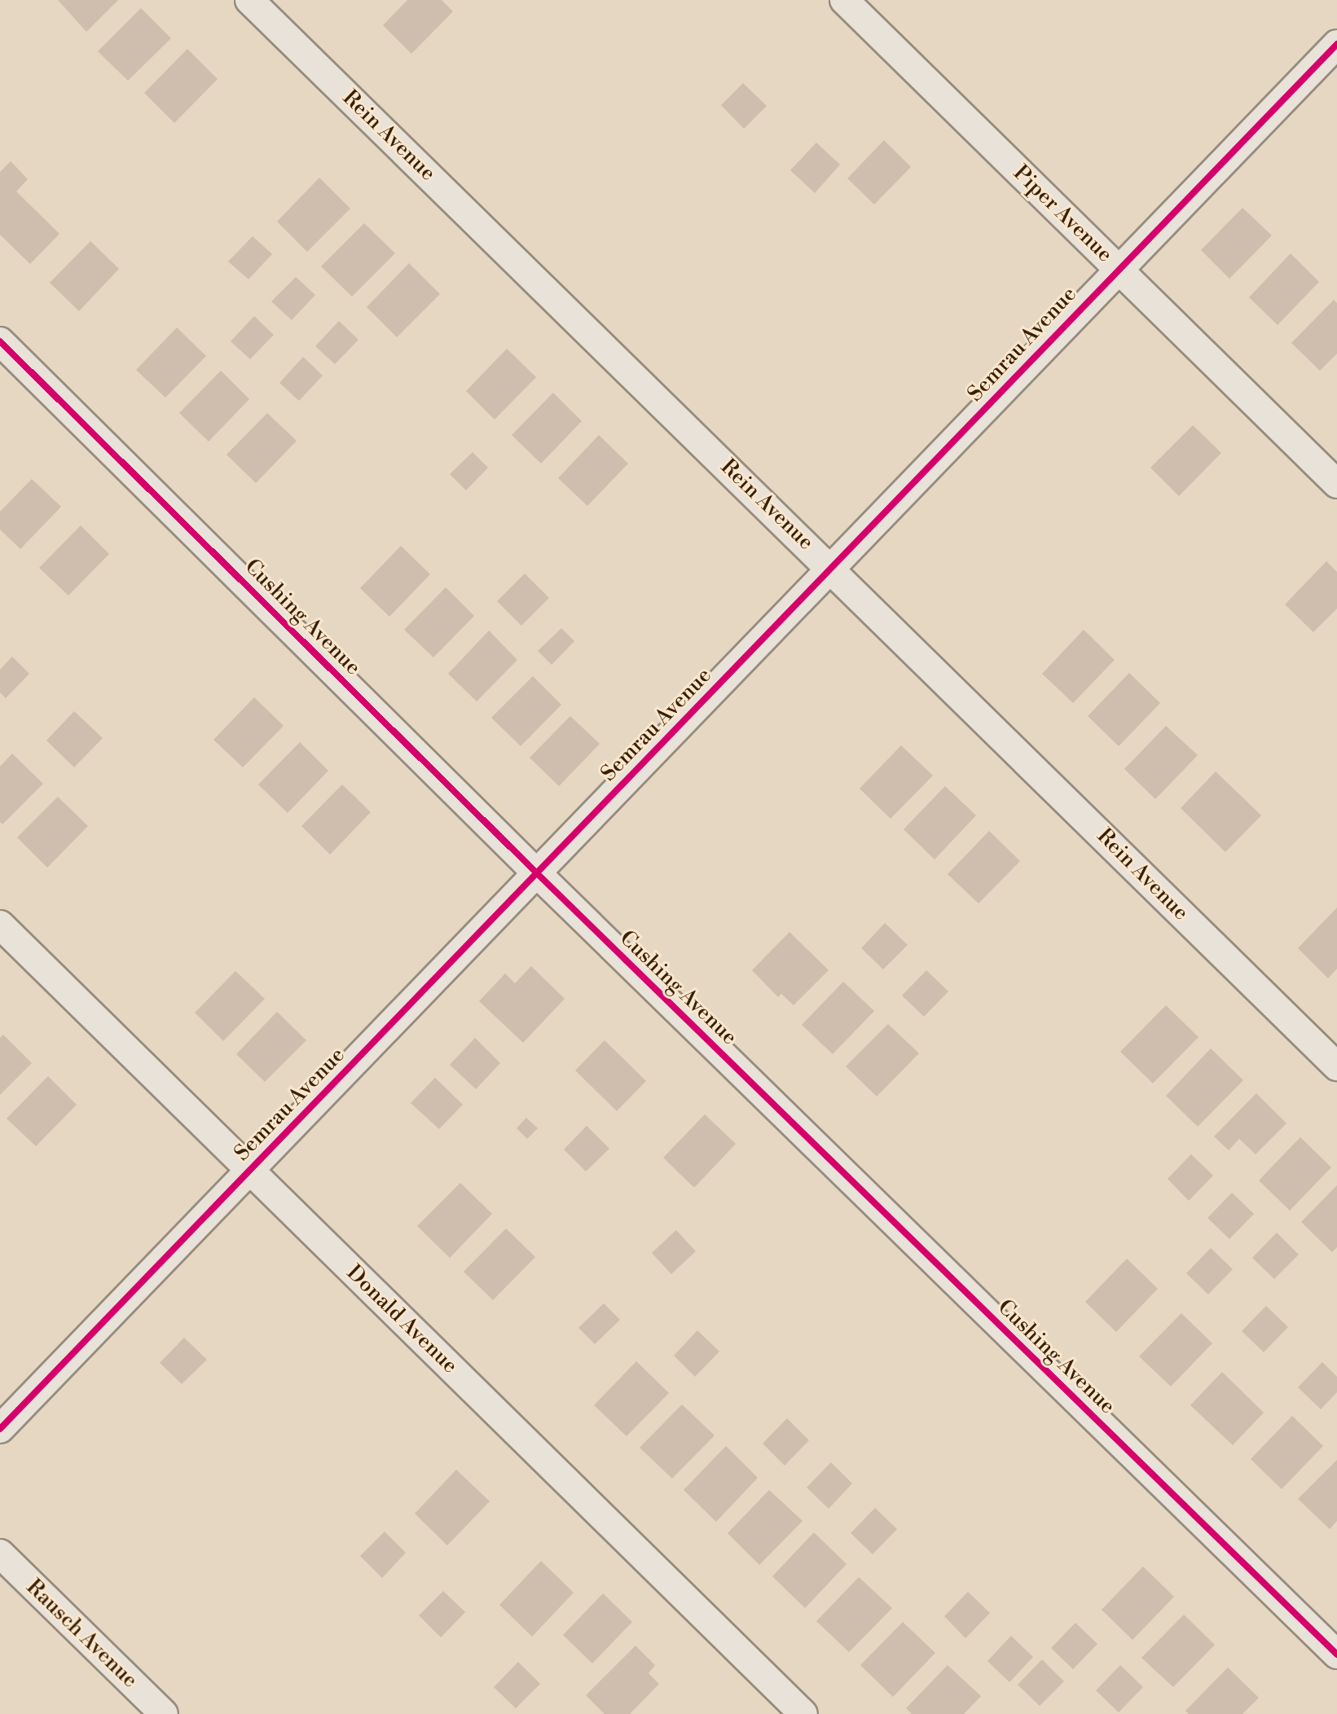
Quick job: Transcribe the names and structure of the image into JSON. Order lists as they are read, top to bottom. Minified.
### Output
{"streets":{"street":["Rein Avenue","Piper Avenue","Semrau Avenue","Cushing Avenue","Donald Avenue","Rausch Avenue"]},"crossings":[["Rein Avenue","Semrau Avenue"],["Piper Avenue","Semrau Avenue"],["Semrau Avenue","Cushing Avenue"],["Semrau Avenue","Donald Avenue"]]}
